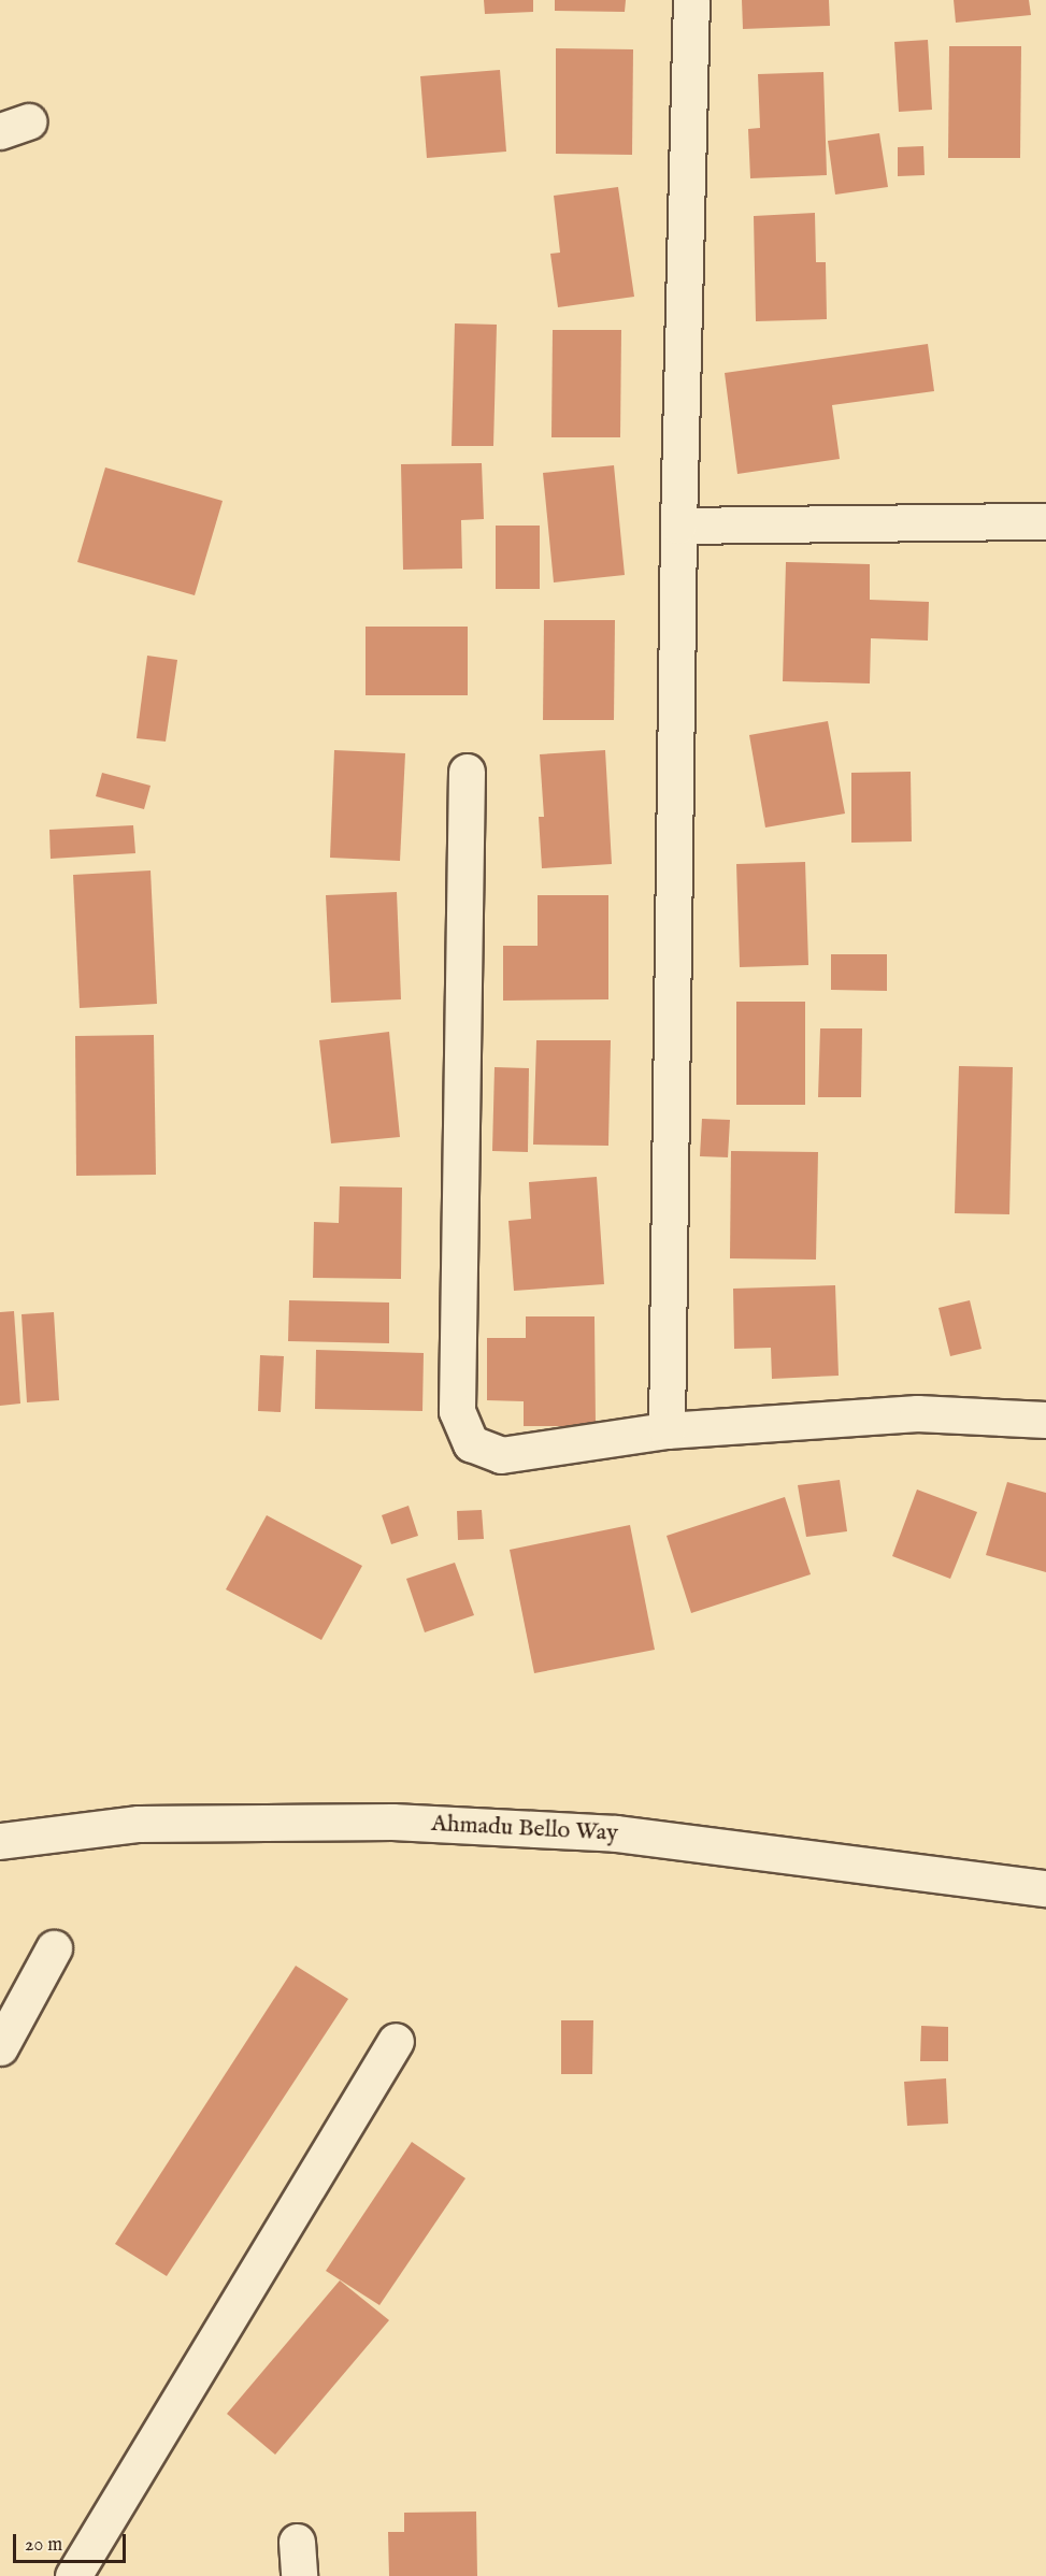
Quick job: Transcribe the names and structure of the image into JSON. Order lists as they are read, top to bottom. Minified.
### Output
{"streets":{"street":["Ahmadu Bello Way"]},"scale_bar":"20 m"}
